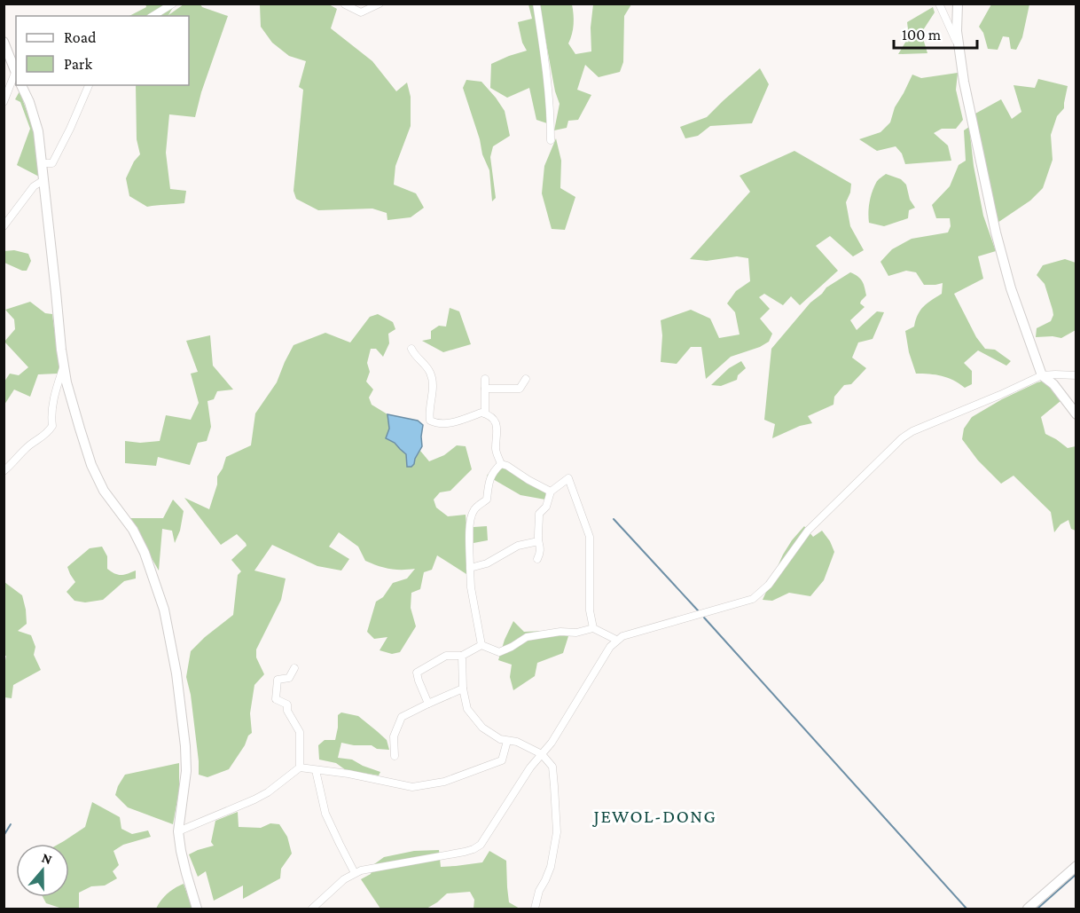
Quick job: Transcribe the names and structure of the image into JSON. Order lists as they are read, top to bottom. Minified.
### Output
{"districts":["JEWOL-DONG"],"legend":["Road","Park"],"scale_bar":"100 m","north":"top"}
